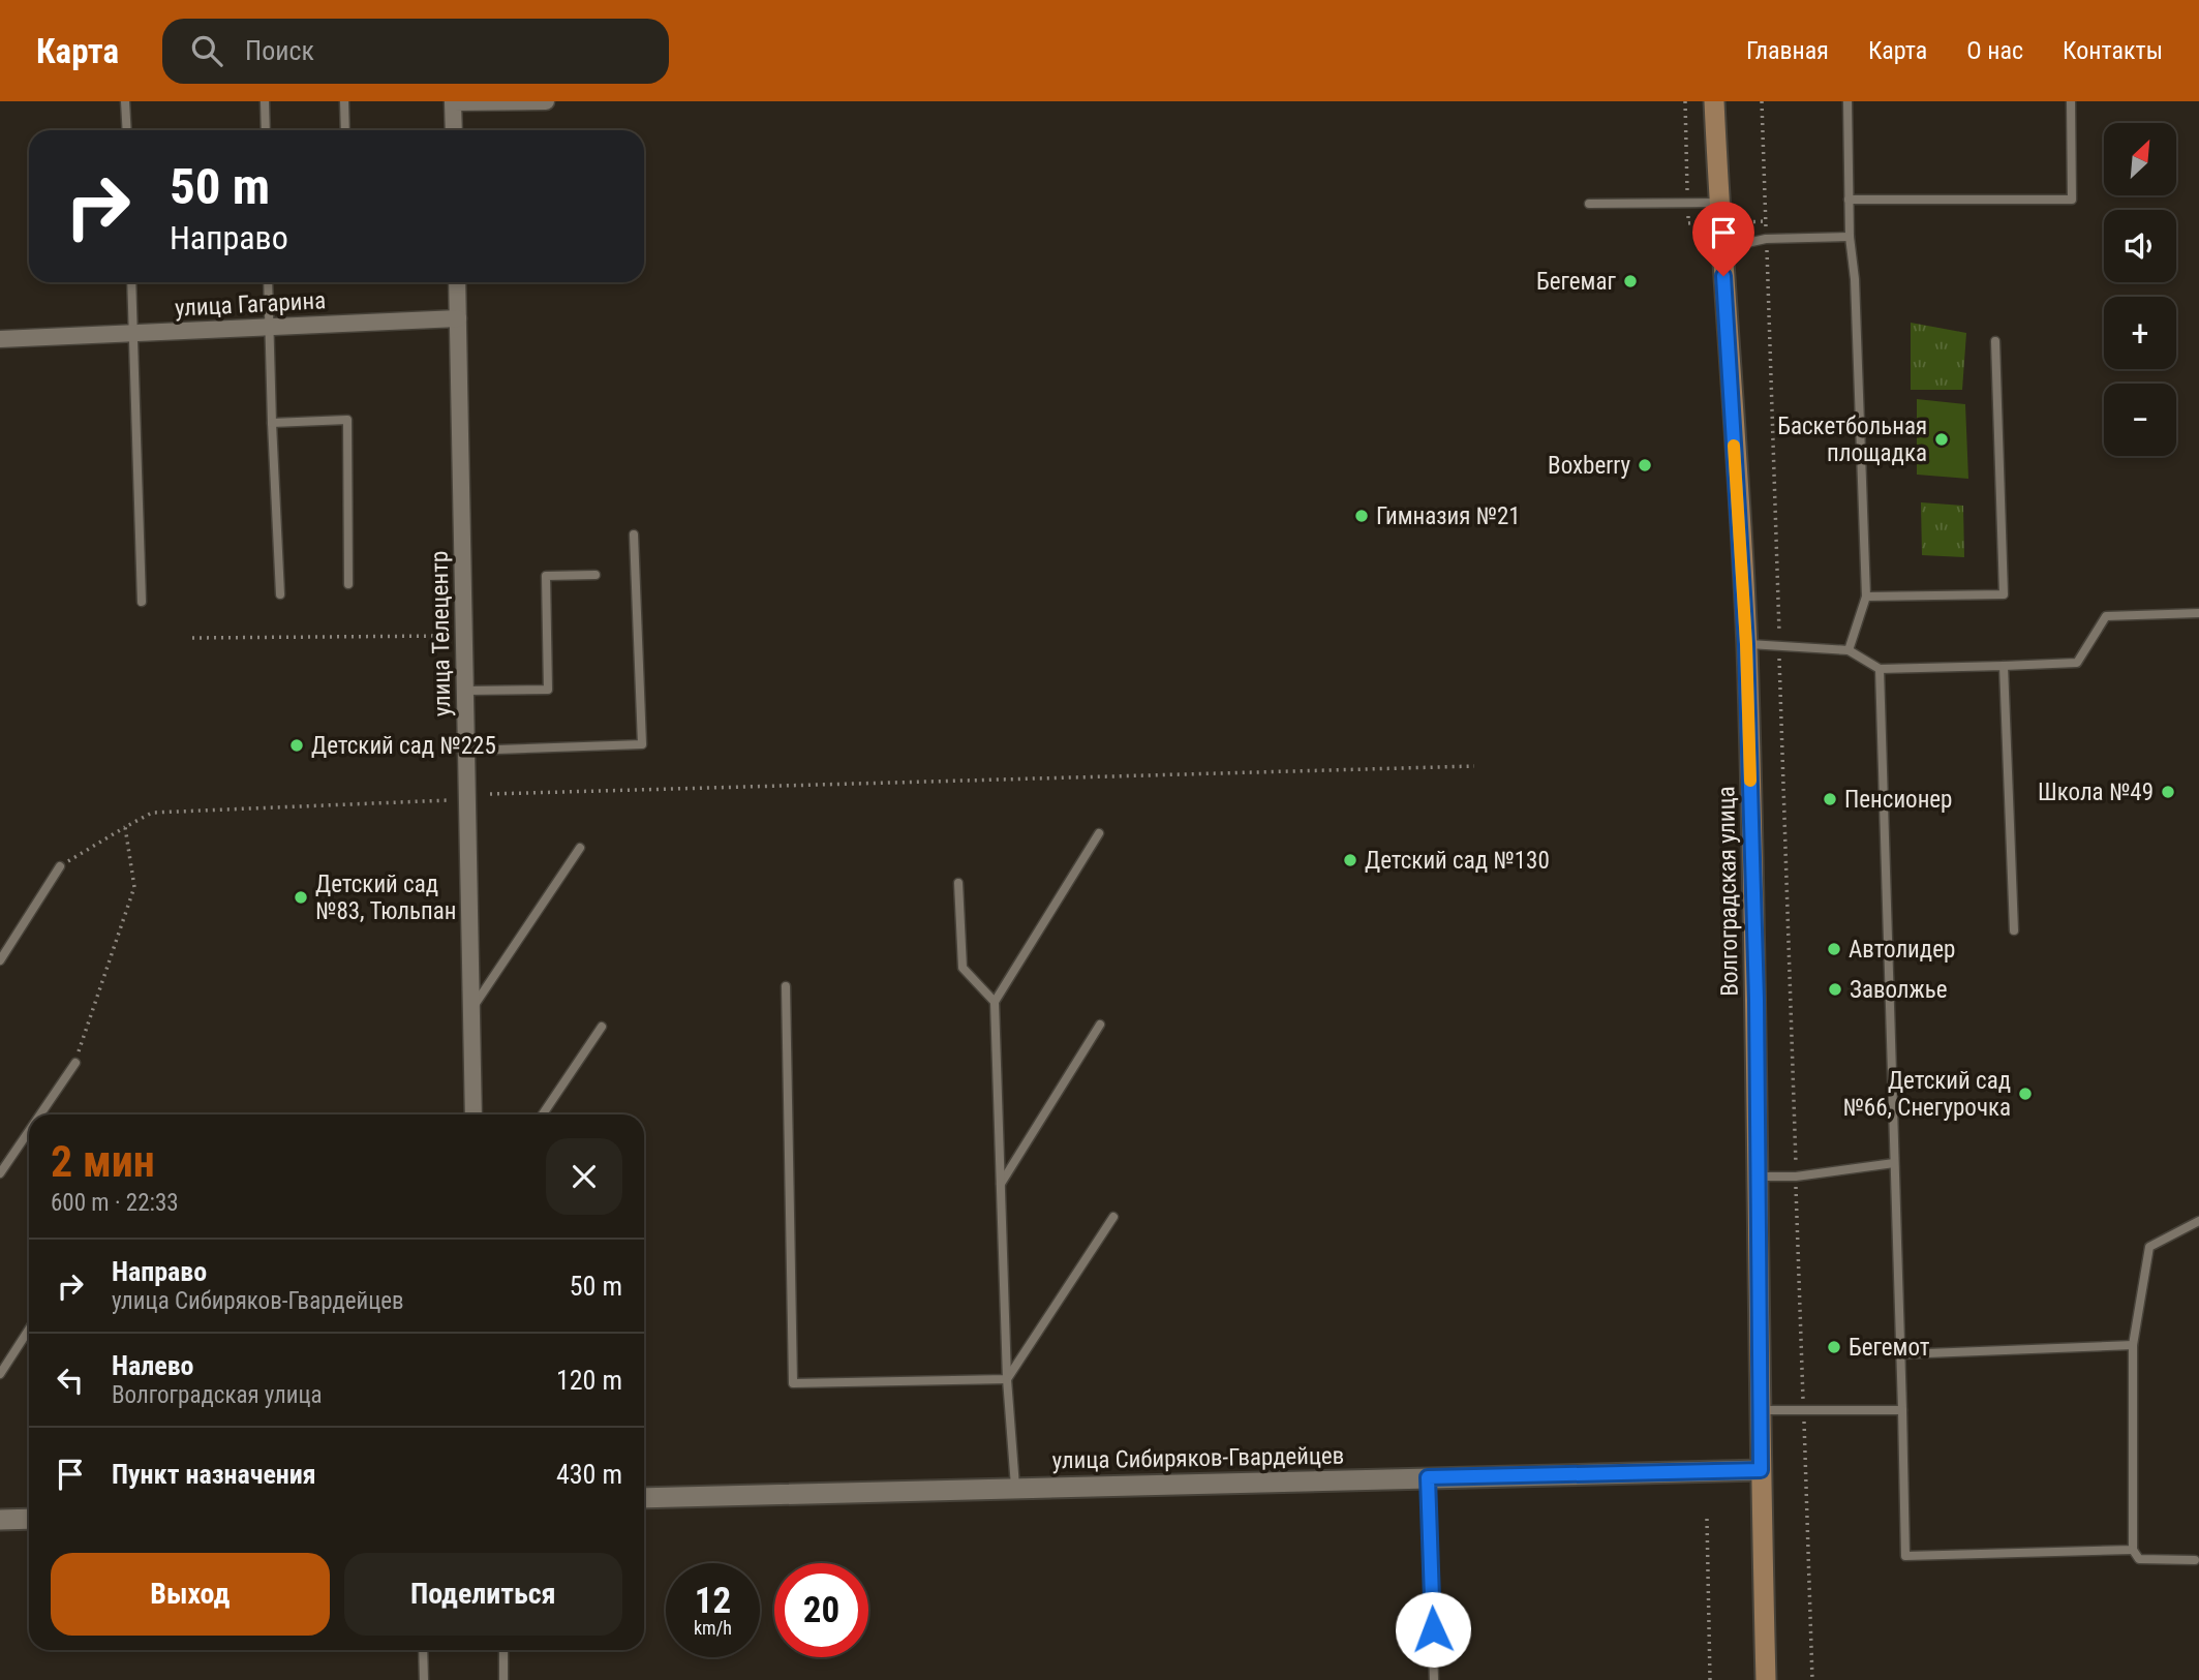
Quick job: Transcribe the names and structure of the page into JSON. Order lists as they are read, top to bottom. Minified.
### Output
{"streets":{"main road":["Волгоградская улица"],"street":["улица Гагарина","улица Телецентр","улица Сибиряков-Гвардейцев"]},"crossings":[["улица Гагарина","улица Телецентр"],["Волгоградская улица","улица Сибиряков-Гвардейцев"]],"places":["Бегемаг","Баскетбольная площадка","Boxberry","Гимназия №21","Детский сад №225","Школа №49","Пенсионер","Детский сад №130","Детский сад №83, Тюльпан","Автолидер","Заволжье","Детский сад №66, Снегурочка","Бегемот"],"north":"top right","page":{"header":"Карта","search":"Поиск","nav":["Главная","Карта","О нас","Контакты"],"map_buttons":["+","−"],"turn":["50 m","Направо"],"heading":["2 мин","600 m · 22:33"],"list":[{"name":"Направо","note":"улица Сибиряков-Гвардейцев","value":"50 m"},{"name":"Налево","note":"Волгоградская улица","value":"120 m"},{"name":"Пункт назначения","value":"430 m"}],"buttons":["Выход","Поделиться"],"speed":"12 km/h","limit":"20"}}
